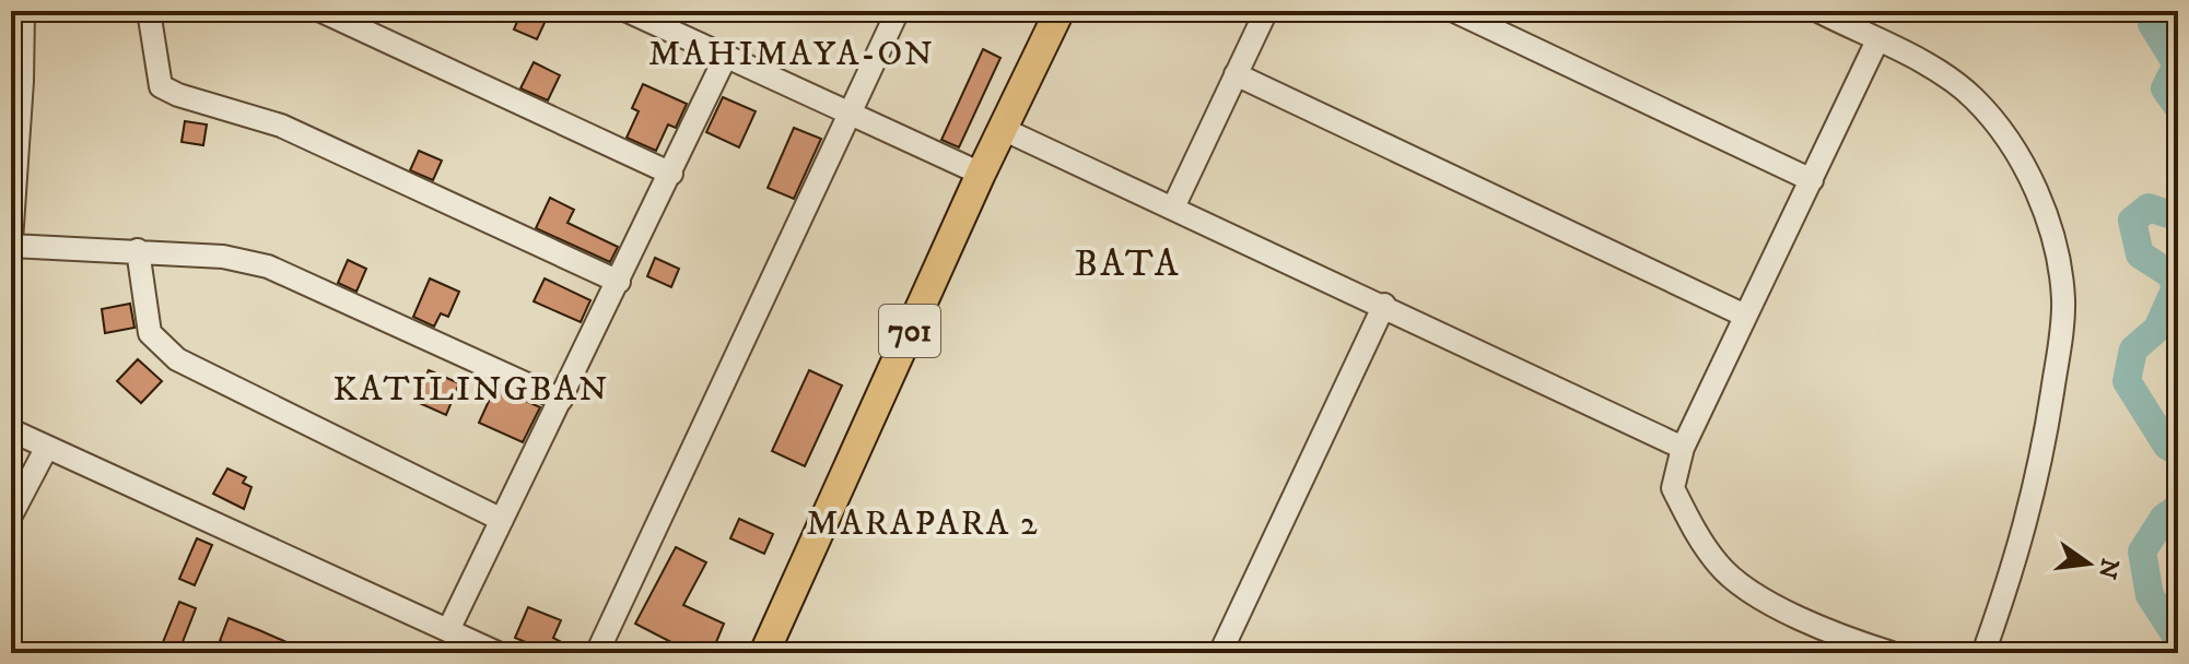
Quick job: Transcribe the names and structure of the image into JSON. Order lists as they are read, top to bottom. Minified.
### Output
{"streets":{"main road":["701"]},"districts":["MAHIMAYA-ON","BATA","KATILINGBAN","MARAPARA 2"],"north":"right"}
